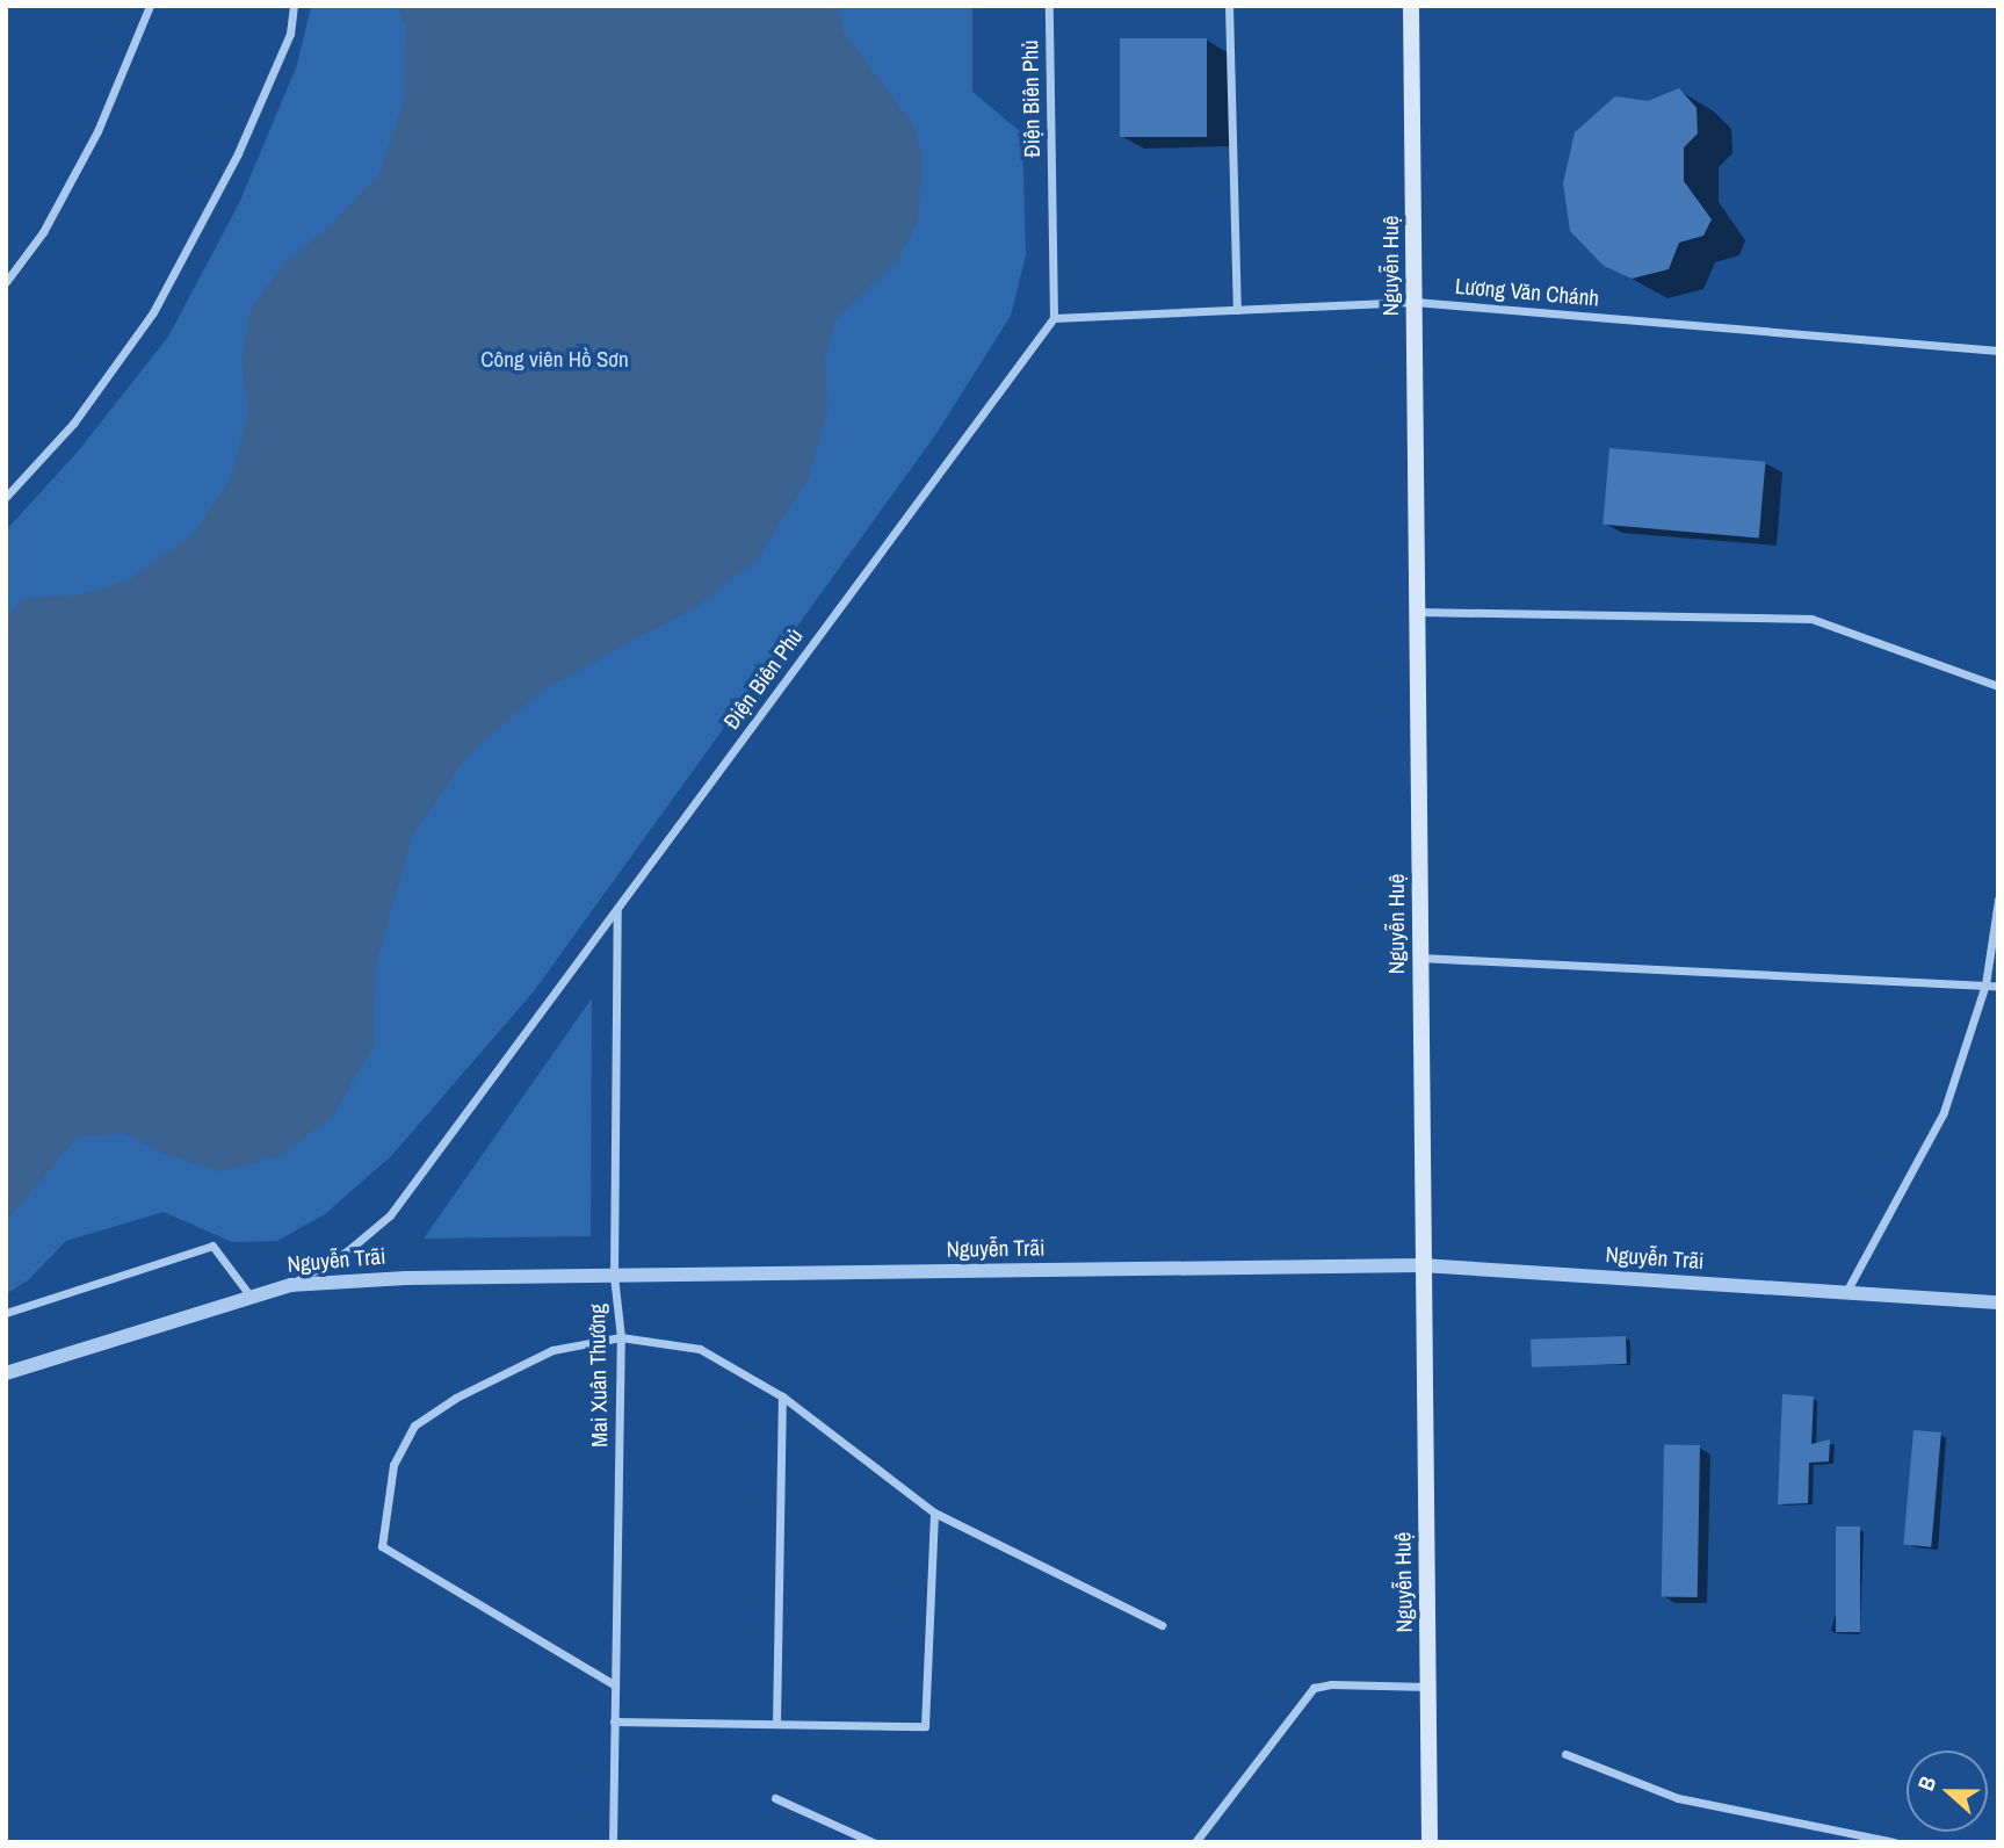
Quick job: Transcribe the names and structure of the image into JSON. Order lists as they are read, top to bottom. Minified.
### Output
{"streets":{"main road":["Nguyễn Huệ"],"street":["Điện Biên Phủ","Lương Văn Chánh","Nguyễn Trãi","Mai Xuân Thưởng"]},"crossings":[["Điện Biên Phủ","Lương Văn Chánh"],["Điện Biên Phủ","Nguyễn Trãi"],["Điện Biên Phủ","Mai Xuân Thưởng"],["Nguyễn Huệ","Lương Văn Chánh"],["Nguyễn Huệ","Nguyễn Trãi"],["Nguyễn Trãi","Mai Xuân Thưởng"]],"parks":["Công viên Hồ Sơn"],"north":"left"}
